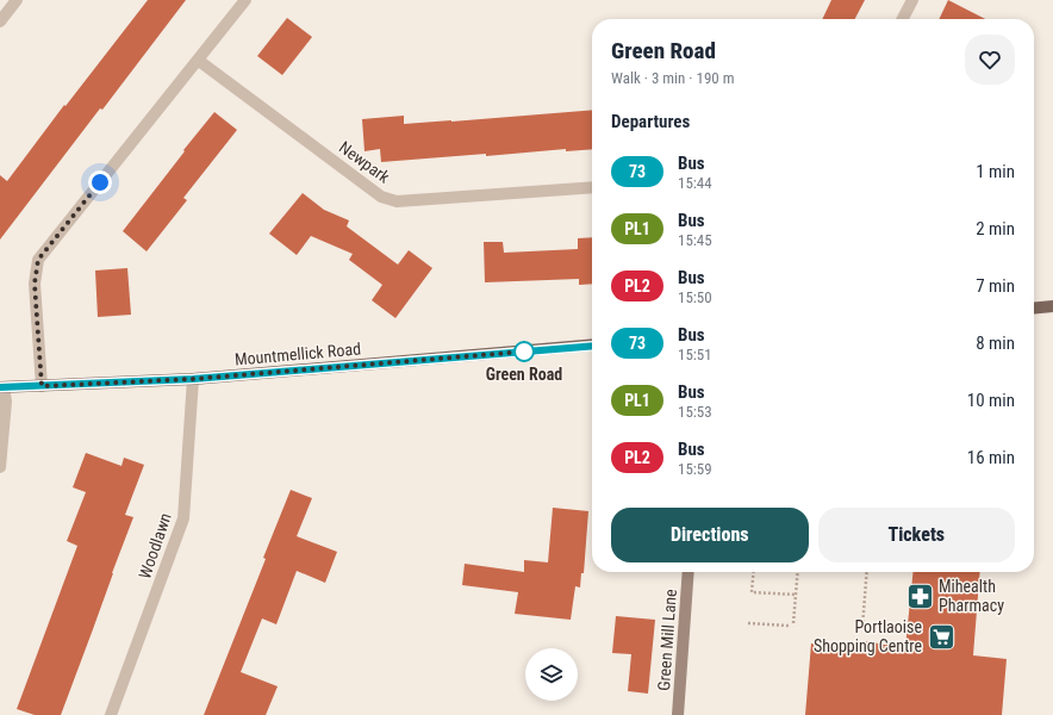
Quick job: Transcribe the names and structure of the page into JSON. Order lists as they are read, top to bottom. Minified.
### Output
{"streets":{"main road":["Mountmellick Road"],"street":["Newpark","Woodlawn","Green Mill Lane"]},"crossings":[["Mountmellick Road","Woodlawn"]],"places":{"other":["Green Road"],"pharmacy":["Mihealth Pharmacy"],"supermarket":["Portlaoise Shopping Centre"]},"lines":["bus line 73"],"page":{"heading":[["Green Road","Walk · 3 min · 190 m"],"Departures"],"list":[{"mark":"73","name":"Bus","note":"15:44","value":"1 min"},{"mark":"PL1","name":"Bus","note":"15:45","value":"2 min"},{"mark":"PL2","name":"Bus","note":"15:50","value":"7 min"},{"mark":"73","name":"Bus","note":"15:51","value":"8 min"},{"mark":"PL1","name":"Bus","note":"15:53","value":"10 min"},{"mark":"PL2","name":"Bus","note":"15:59","value":"16 min"}],"buttons":["Directions","Tickets"]}}
